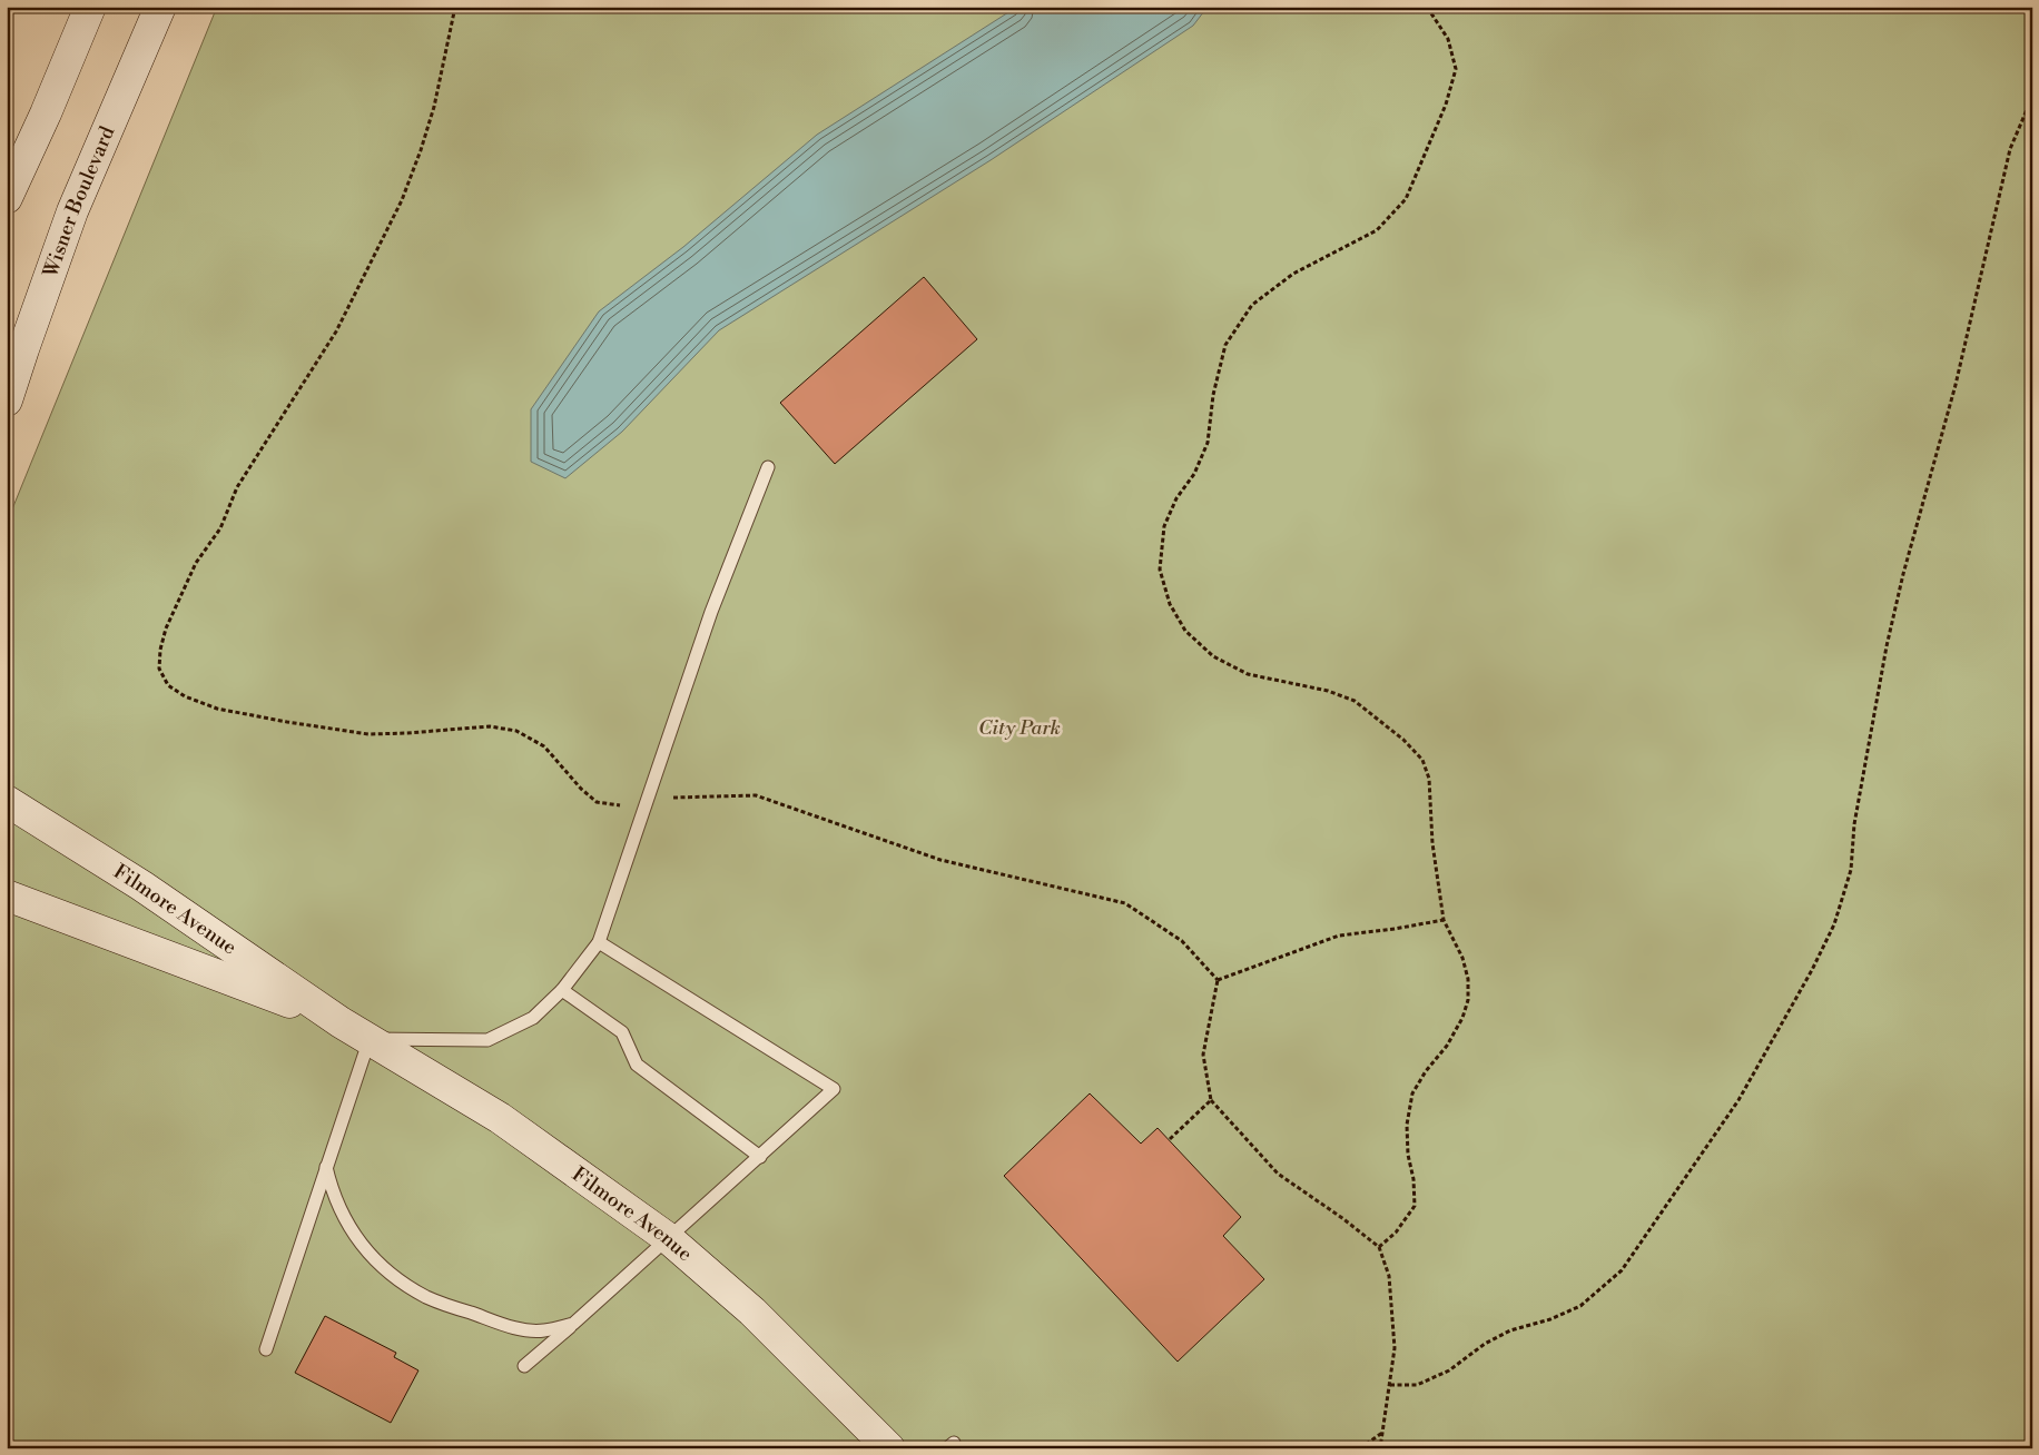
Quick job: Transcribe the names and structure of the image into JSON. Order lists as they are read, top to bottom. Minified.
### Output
{"streets":{"street":["Wisner Boulevard","Filmore Avenue"]},"parks":["City Park"]}
